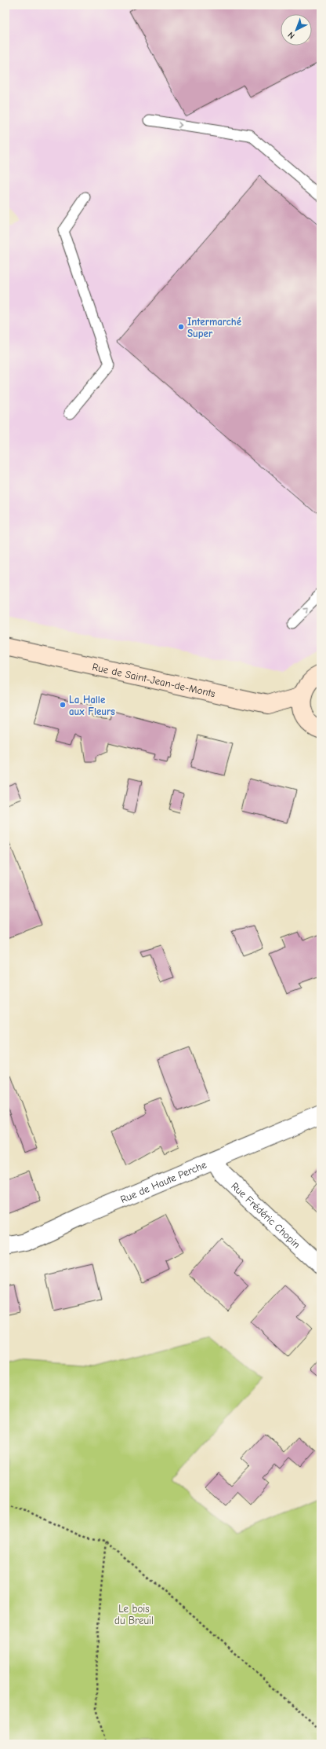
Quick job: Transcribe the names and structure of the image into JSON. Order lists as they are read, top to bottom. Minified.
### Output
{"streets":{"main road":["Rue de Saint-Jean-de-Monts"],"street":["Rue de Haute Perche","Rue Frédéric Chopin"]},"crossings":[["Rue de Haute Perche","Rue Frédéric Chopin"]],"parks":["Le bois du Breuil"],"places":["Intermarché Super","La Halle aux Fleurs"],"north":"bottom left"}
